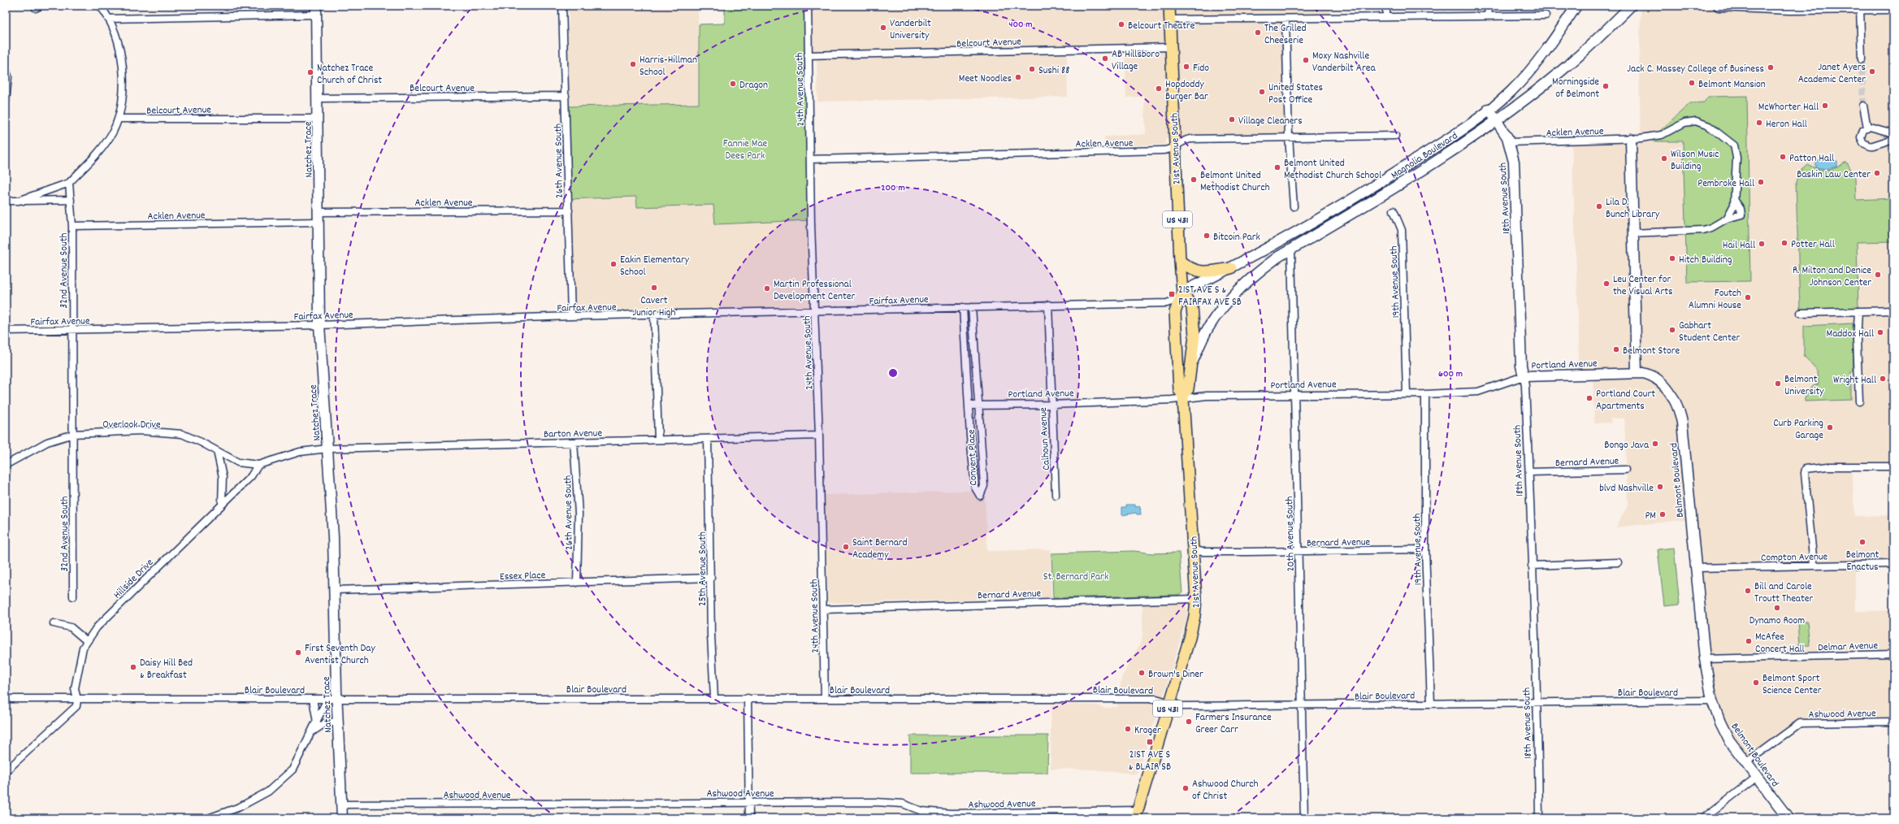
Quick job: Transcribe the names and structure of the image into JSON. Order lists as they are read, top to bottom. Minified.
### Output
{"streets":{"main road":["21st Avenue South","Natchez Trace","Magnolia Boulevard","18th Avenue South","US 431","Portland Avenue","Belmont Boulevard"],"street":["Belcourt Avenue","24th Avenue South","Acklen Avenue","26th Avenue South","32nd Avenue South","19th Avenue South","Fairfax Avenue","Overlook Drive","Barton Avenue","Calhoun Avenue","Convent Place","Bernard Avenue","20th Avenue South","Compton Avenue","25th Avenue South","Essex Place","Hillside Drive","Delmar Avenue","Blair Boulevard","Ashwood Avenue"]},"crossings":[["Belcourt Avenue","24th Avenue South"],["Belcourt Avenue","21st Avenue South"],["Belcourt Avenue","Natchez Trace"],["Belcourt Avenue","26th Avenue South"],["24th Avenue South","Acklen Avenue"],["24th Avenue South","Fairfax Avenue"],["24th Avenue South","Barton Avenue"],["24th Avenue South","Bernard Avenue"],["24th Avenue South","Blair Boulevard"],["Acklen Avenue","21st Avenue South"],["Acklen Avenue","Natchez Trace"],["Acklen Avenue","26th Avenue South"],["Acklen Avenue","18th Avenue South"],["Acklen Avenue","32nd Avenue South"],["21st Avenue South","Magnolia Boulevard"],["21st Avenue South","Fairfax Avenue"],["21st Avenue South","Portland Avenue"],["21st Avenue South","Bernard Avenue"],["21st Avenue South","Blair Boulevard"],["21st Avenue South","Ashwood Avenue"],["Natchez Trace","Fairfax Avenue"],["Natchez Trace","Barton Avenue"],["Natchez Trace","Essex Place"],["Natchez Trace","Blair Boulevard"],["Natchez Trace","Ashwood Avenue"],["Magnolia Boulevard","18th Avenue South"],["Magnolia Boulevard","Fairfax Avenue"],["Magnolia Boulevard","20th Avenue South"],["26th Avenue South","Fairfax Avenue"],["26th Avenue South","Barton Avenue"],["26th Avenue South","Essex Place"],["18th Avenue South","Portland Avenue"],["18th Avenue South","Bernard Avenue"],["18th Avenue South","Blair Boulevard"],["32nd Avenue South","Fairfax Avenue"],["32nd Avenue South","Overlook Drive"],["19th Avenue South","Portland Avenue"],["19th Avenue South","Bernard Avenue"],["19th Avenue South","Blair Boulevard"],["Fairfax Avenue","Calhoun Avenue"],["Fairfax Avenue","Convent Place"],["Portland Avenue","Calhoun Avenue"],["Portland Avenue","Convent Place"],["Portland Avenue","Belmont Boulevard"],["Portland Avenue","20th Avenue South"],["Overlook Drive","Hillside Drive"],["Barton Avenue","25th Avenue South"],["Bernard Avenue","20th Avenue South"],["Belmont Boulevard","Compton Avenue"],["Belmont Boulevard","Delmar Avenue"],["Belmont Boulevard","Blair Boulevard"],["Belmont Boulevard","Ashwood Avenue"],["20th Avenue South","Blair Boulevard"],["25th Avenue South","Essex Place"],["25th Avenue South","Blair Boulevard"],["Hillside Drive","Blair Boulevard"]],"parks":["Fannie Mae Dees Park","St. Bernard Park"],"places":{"other":["Belcourt Theatre","Vanderbilt University","The Grilled Cheeserie","AB Hillsboro Village","Moxy Nashville Vanderbilt Area","Harris-Hillman School","Fido","Jack C. Massey College of Business","Sushi 88","Janet Ayers Academic Center","Natchez Trace Church of Christ","Meet Noodles","Belmont Mansion","Dragon","Morningside of Belmont","Hopdoddy Burger Bar","United States Post Office","McWhorter Hall","Village Cleaners","Heron Hall","Patton Hall","Wilson Music Building","Belmont United Methodist Church School","Baskin Law Center","Belmont United Methodist Church","Pembroke Hall","Lila D. Bunch Library","Bitcoin Park","Potter Hall","Hail Hall","Hitch Building","Eakin Elementary School","R. Milton and Denice Johnson Center","Leu Center for the Visual Arts","Cavert Junior High","Martin Professional Development Center","Foutch Alumni House","Gabhart Student Center","Maddox Hall","Belmont Store","Wright Hall","Belmont University","Portland Court Apartments","Curb Parking Garage","Bongo Java","blvd Nashville","PM","Belmont Enactus","Saint Bernard Academy","Bill and Carole Troutt Theater","Dynamo Room","McAfee Concert Hall","First Seventh Day Aventist Church","Daisy Hill Bed & Breakfast","Brown's Diner","Belmont Sport Science Center","Farmers Insurance Greer Carr","Kroger","Ashwood Church of Christ"],"transit":["21ST AVE S & FAIRFAX AVE SB","21ST AVE S & BLAIR SB"]},"rings":["400 m","200 m","600 m"]}
